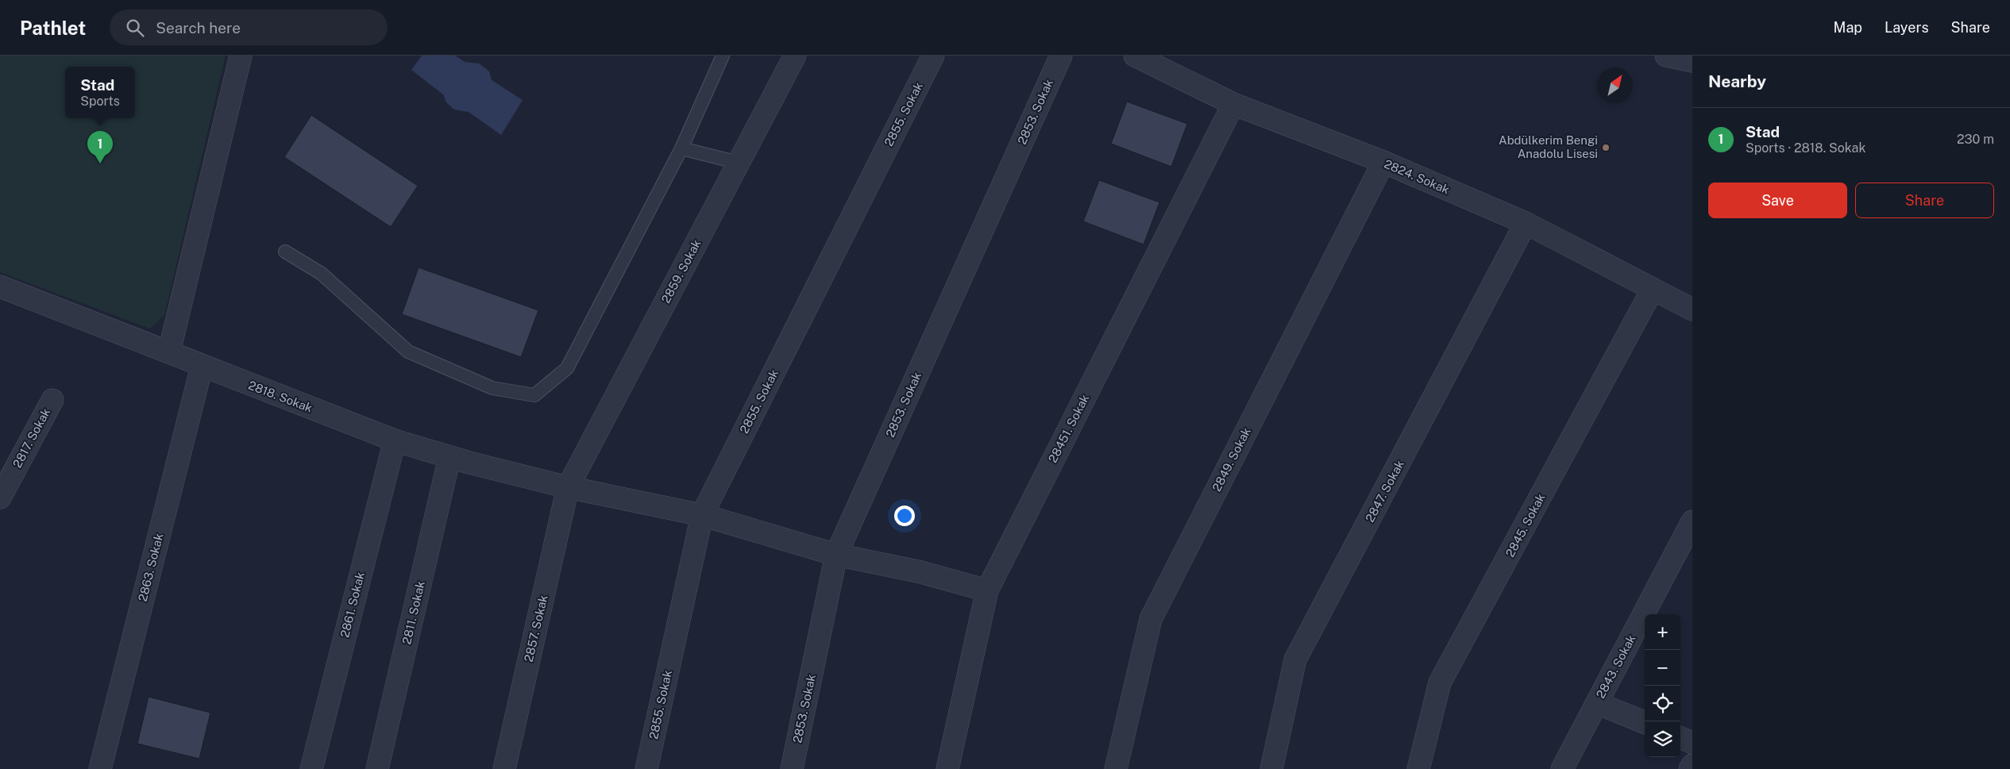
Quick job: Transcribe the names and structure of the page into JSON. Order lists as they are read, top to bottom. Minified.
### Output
{"streets":{"street":["2853. Sokak","2855. Sokak","2824. Sokak","2859. Sokak","2818. Sokak","28451. Sokak","2817. Sokak","2849. Sokak","2847. Sokak","2845. Sokak","2863. Sokak","2861. Sokak","2811. Sokak","2857. Sokak","2843. Sokak"]},"crossings":[["2853. Sokak","2818. Sokak"],["2855. Sokak","2818. Sokak"],["2824. Sokak","28451. Sokak"],["2824. Sokak","2849. Sokak"],["2824. Sokak","2847. Sokak"],["2824. Sokak","2845. Sokak"],["2859. Sokak","2818. Sokak"],["2859. Sokak","2857. Sokak"],["2818. Sokak","28451. Sokak"],["2818. Sokak","2863. Sokak"],["2818. Sokak","2861. Sokak"],["2818. Sokak","2811. Sokak"],["2818. Sokak","2857. Sokak"]],"places":["Abdülkerim Bengi Anadolu Lisesi"],"north":"top right","page":{"header":"Pathlet","search":"Search here","nav":["Map","Layers","Share"],"heading":"Nearby","popup":["Stad","Sports"],"list":[{"mark":"1","name":"Stad","note":"Sports · 2818. Sokak","value":"230 m"}],"pins":"1","buttons":["Save","Share"],"map_buttons":["+","−"]}}
